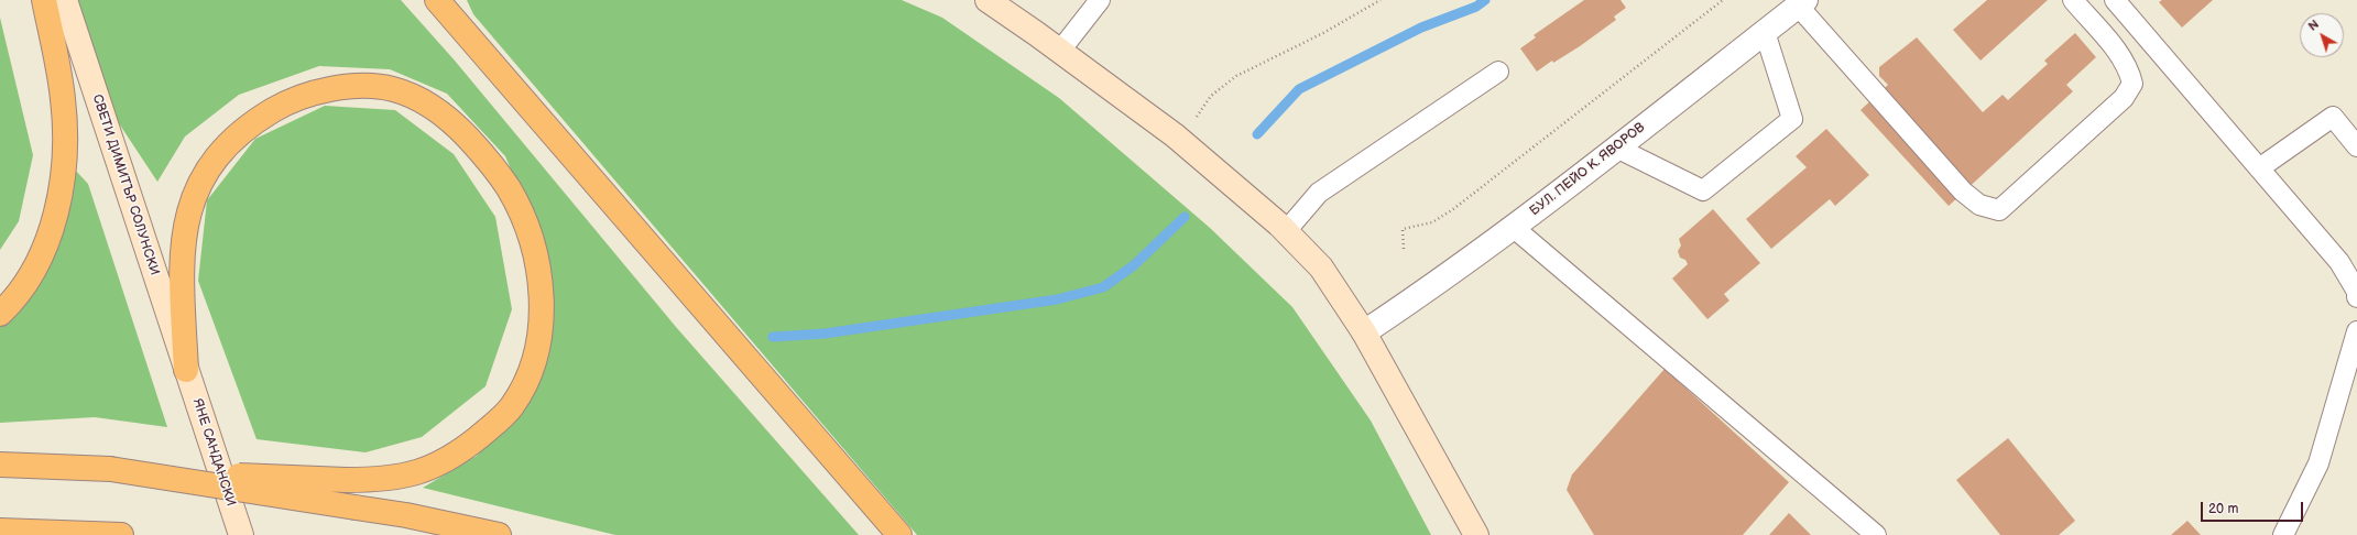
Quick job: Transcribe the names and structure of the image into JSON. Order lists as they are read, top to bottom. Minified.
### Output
{"streets":{"main road":["СВЕТИ ДИМИТЪР СОЛУНСКИ","ЯНЕ САНДАНСКИ"],"street":["БУЛ. ПЕЙО К. ЯВОРОВ"]},"crossings":[["СВЕТИ ДИМИТЪР СОЛУНСКИ","ЯНЕ САНДАНСКИ"]],"scale_bar":"20 m","north":"top left"}
